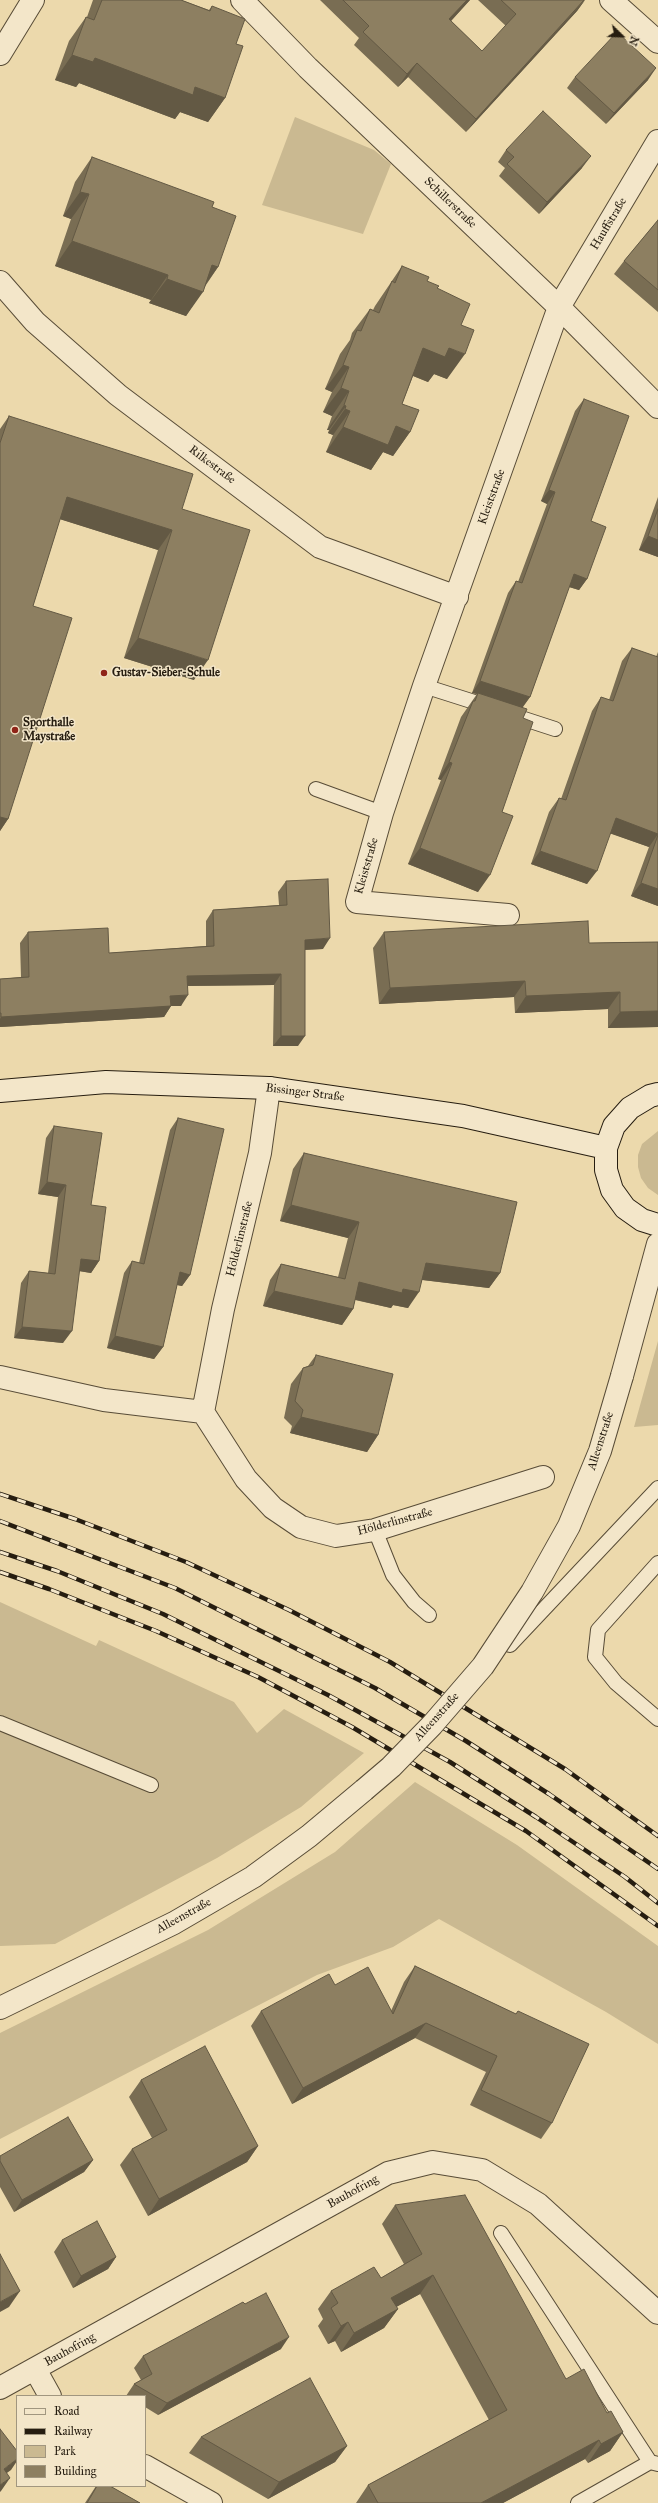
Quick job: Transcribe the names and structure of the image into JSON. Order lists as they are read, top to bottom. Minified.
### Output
{"streets":{"street":["Schillerstraße","Hauffstraße","Rilkestraße","Kleiststraße","Bissinger Straße","Hölderlinstraße","Alleenstraße","Bauhofring"]},"crossings":[["Schillerstraße","Hauffstraße"],["Schillerstraße","Kleiststraße"],["Hauffstraße","Kleiststraße"],["Rilkestraße","Kleiststraße"],["Bissinger Straße","Hölderlinstraße"]],"places":["Gustav-Sieber-Schule","Sporthalle Maystraße"],"legend":["Road","Railway","Park","Building"],"north":"bottom right"}
